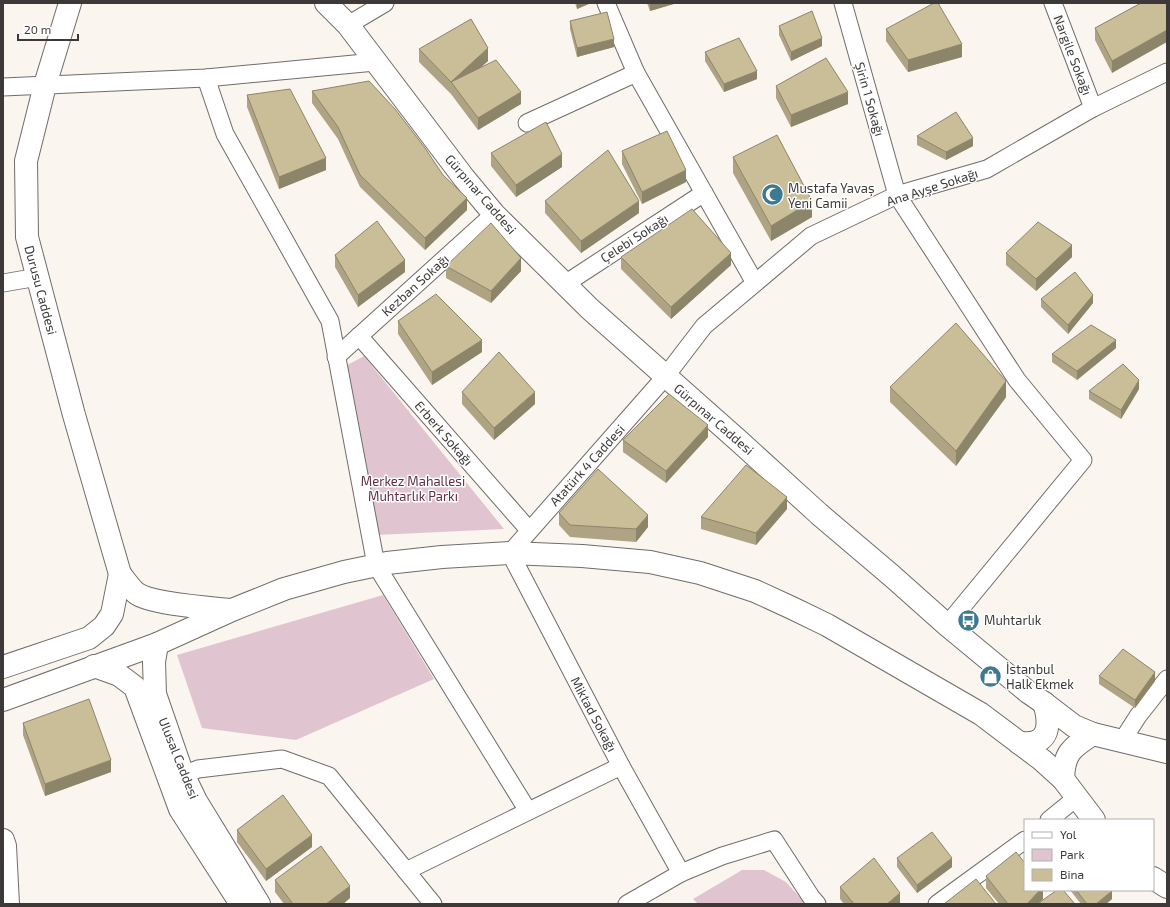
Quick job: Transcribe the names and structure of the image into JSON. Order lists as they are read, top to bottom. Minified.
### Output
{"streets":{"main road":["Gürpınar Caddesi","Durusu Caddesi","Ulusal Caddesi"],"street":["Nargile Sokağı","Şirin 1 Sokağı","Ana Ayşe Sokağı","Çelebi Sokağı","Kezban Sokağı","Erberk Sokağı","Atatürk 4 Caddesi","Miktad Sokağı"]},"crossings":[["Nargile Sokağı","Ana Ayşe Sokağı"],["Şirin 1 Sokağı","Ana Ayşe Sokağı"],["Şirin 1 Sokağı","Gürpınar Caddesi"],["Ana Ayşe Sokağı","Gürpınar Caddesi"],["Ana Ayşe Sokağı","Atatürk 4 Caddesi"],["Gürpınar Caddesi","Çelebi Sokağı"],["Gürpınar Caddesi","Kezban Sokağı"],["Gürpınar Caddesi","Atatürk 4 Caddesi"],["Kezban Sokağı","Erberk Sokağı"],["Erberk Sokağı","Atatürk 4 Caddesi"],["Atatürk 4 Caddesi","Miktad Sokağı"]],"parks":["Merkez Mahallesi Muhtarlık Parkı"],"places":{"mosque":["Mustafa Yavaş Yeni Camii"],"bus stop":["Muhtarlık"],"shop":["İstanbul Halk Ekmek"]},"legend":["Yol","Park","Bina"],"scale_bar":"20 m"}
